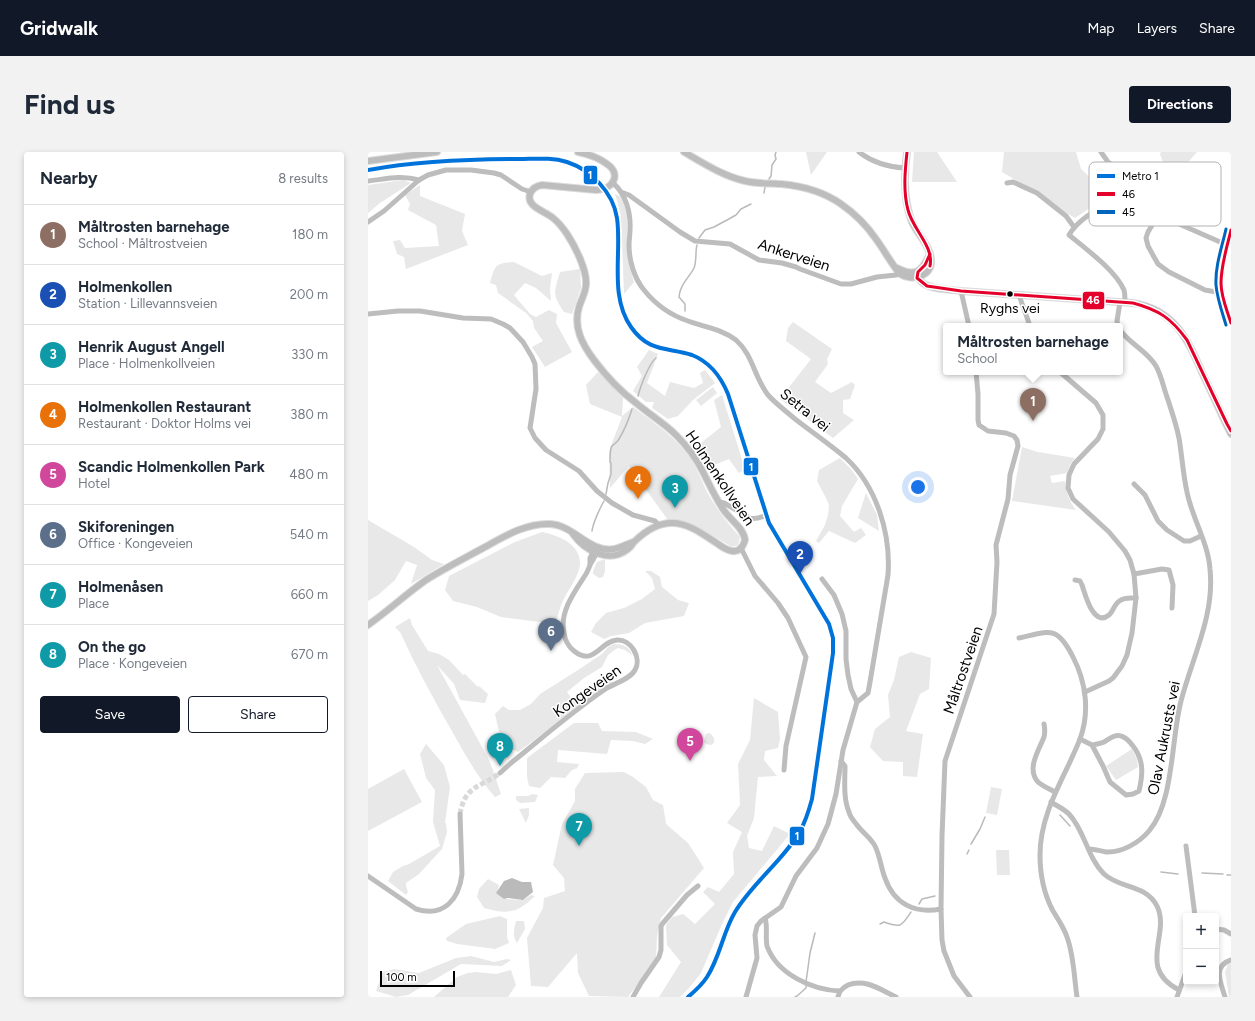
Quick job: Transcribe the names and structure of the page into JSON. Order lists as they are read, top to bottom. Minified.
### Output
{"streets":{"main road":["Holmenkollveien"],"street":["Ankerveien","Setra vei","Måltrostveien","Kongeveien","Olav Aukrusts vei"]},"crossings":[["Ankerveien","Setra vei"],["Holmenkollveien","Kongeveien"]],"places":["Ryghs vei"],"lines":["transit line 46","metro line 1","transit line 45"],"legend":["Metro 1","46","45"],"scale_bar":"100 m","page":{"header":"Gridwalk","nav":["Map","Layers","Share"],"buttons":["Directions",["Save","Share"]],"title":"Find us","heading":["Nearby","8 results"],"list":[{"mark":"1","name":"Måltrosten barnehage","note":"School · Måltrostveien","value":"180 m"},{"mark":"2","name":"Holmenkollen","note":"Station · Lillevannsveien","value":"200 m"},{"mark":"3","name":"Henrik August Angell","note":"Place · Holmenkollveien","value":"330 m"},{"mark":"4","name":"Holmenkollen Restaurant","note":"Restaurant · Doktor Holms vei","value":"380 m"},{"mark":"5","name":"Scandic Holmenkollen Park","note":"Hotel","value":"480 m"},{"mark":"6","name":"Skiforeningen","note":"Office · Kongeveien","value":"540 m"},{"mark":"7","name":"Holmenåsen","note":"Place","value":"660 m"},{"mark":"8","name":"On the go","note":"Place · Kongeveien","value":"670 m"}],"popup":["Måltrosten barnehage","School"],"pins":["1","4","3","2","6","5","8","7"],"map_buttons":["+","−"],"scale":"100 m"}}
